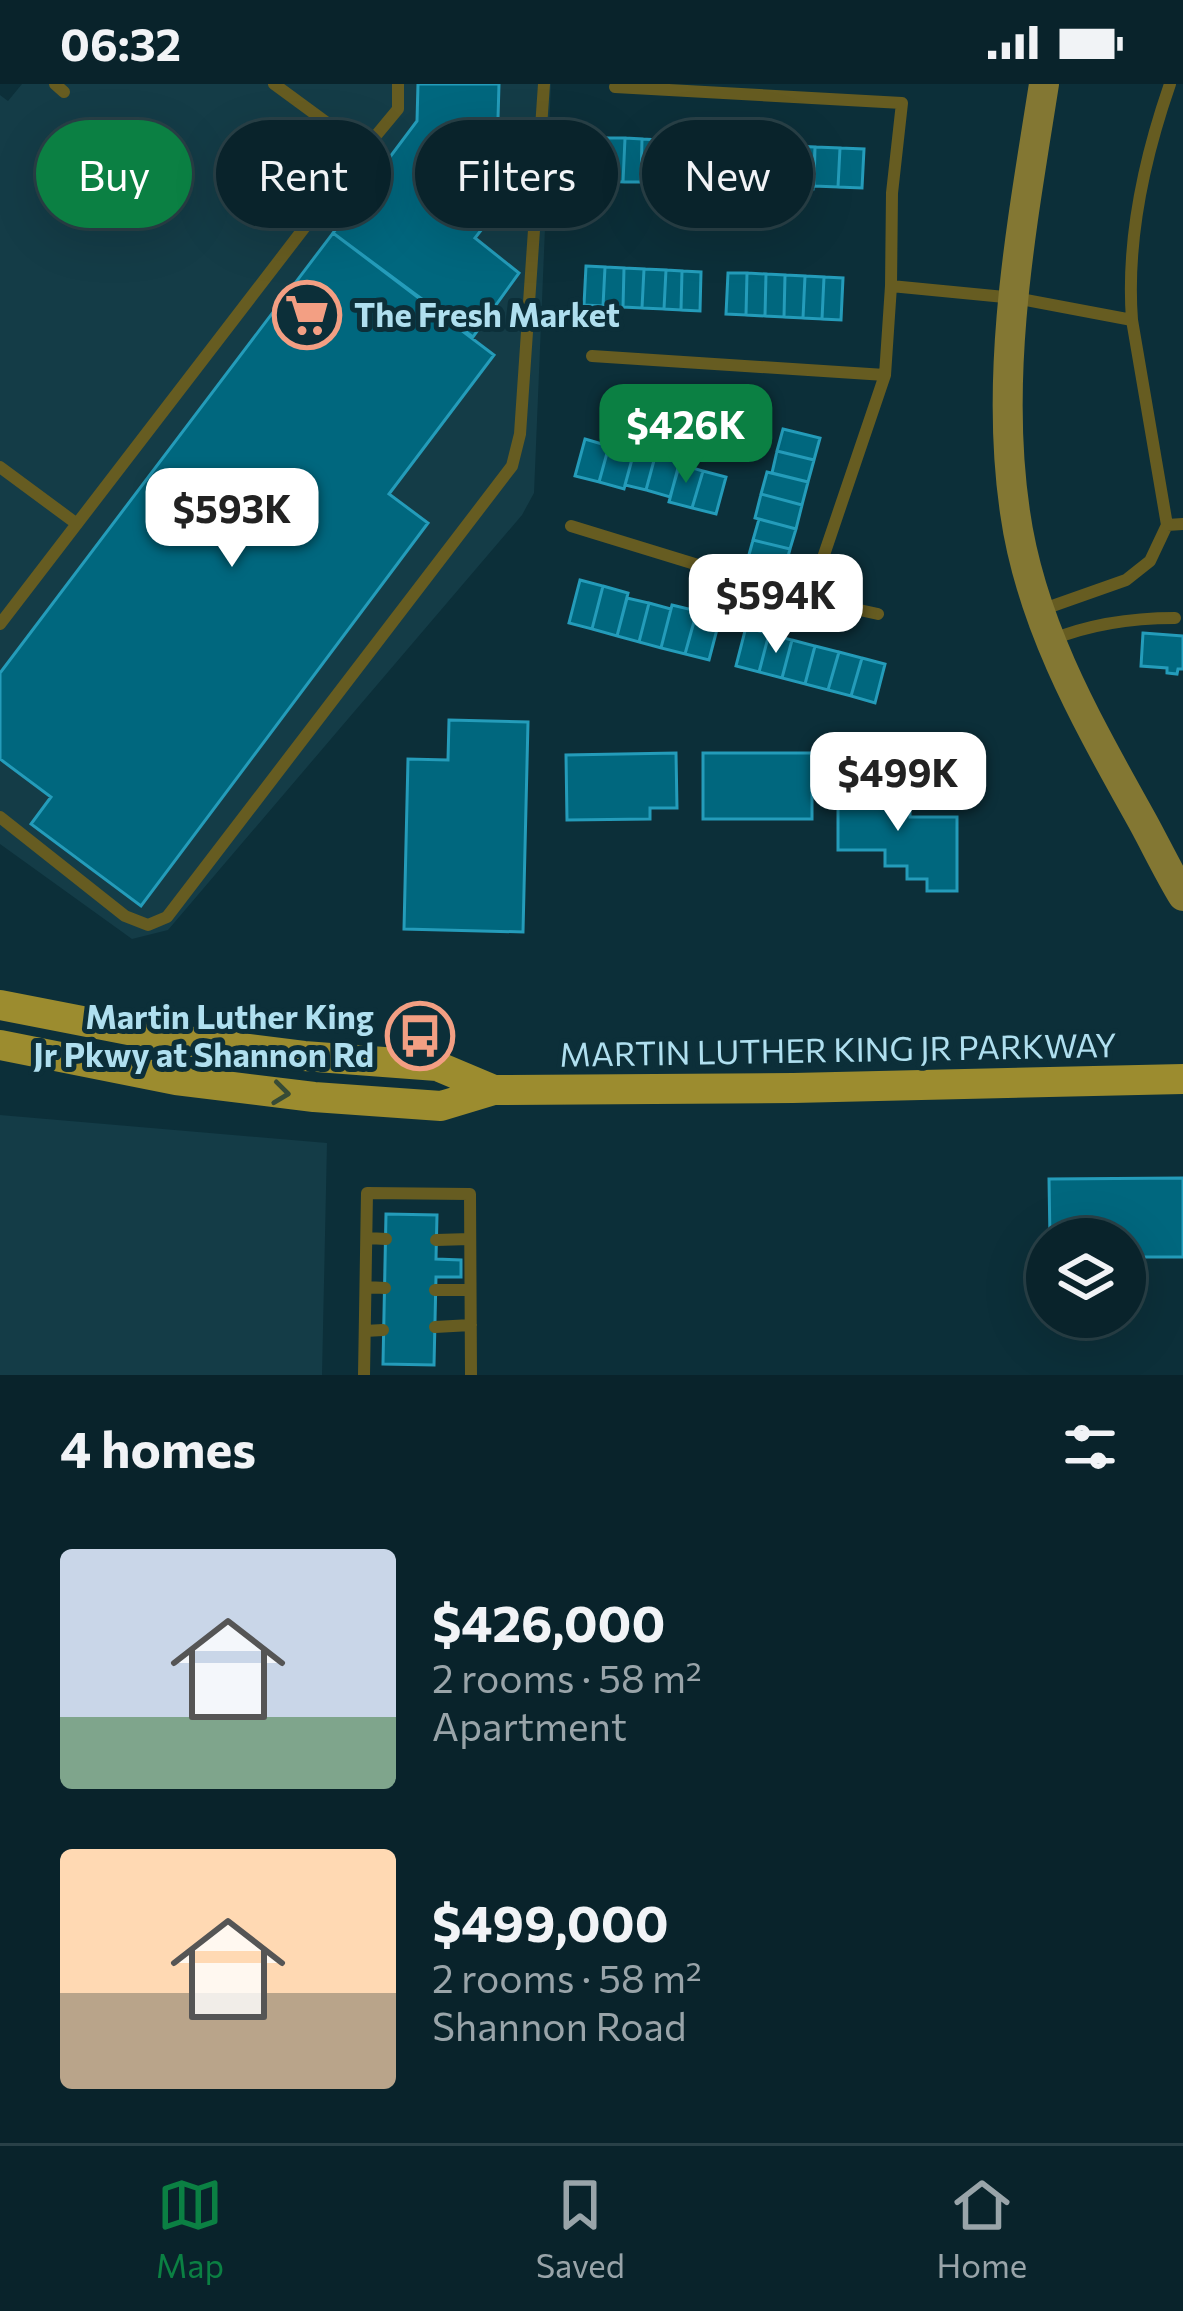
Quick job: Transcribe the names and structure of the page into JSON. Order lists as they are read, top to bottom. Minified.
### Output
{"streets":{"main road":["MARTIN LUTHER KING JR PARKWAY"]},"places":{"supermarket":["The Fresh Market"],"bus stop":["Martin Luther King Jr Pkwy at Shannon Rd"]},"page":{"status":"06:32","chip":["Buy","Rent","Filters","New"],"price":["$426K","$593K","$594K","$499K"],"heading":"4 homes","list":[{"name":"$426,000","note":"2 rooms · 58 m² · Apartment"},{"name":"$499,000","note":"2 rooms · 58 m² · Shannon Road"}],"tabs":["Map","Saved","Home"]}}
